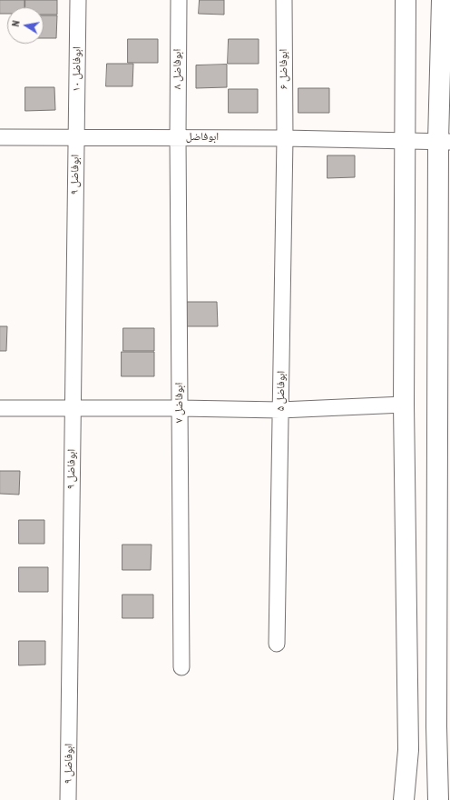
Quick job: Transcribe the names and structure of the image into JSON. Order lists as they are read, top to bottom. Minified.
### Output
{"streets":{"street":["ابوفاضل ۱۰","ابوفاضل ۸","ابوفاضل ۶","ابوفاضل","ابوفاضل ۹","ابوفاضل ۵","ابوفاضل ۷"]},"crossings":[["ابوفاضل ۱۰","ابوفاضل"],["ابوفاضل ۱۰","ابوفاضل ۹"],["ابوفاضل ۸","ابوفاضل"],["ابوفاضل ۸","ابوفاضل ۷"],["ابوفاضل ۶","ابوفاضل"],["ابوفاضل ۶","ابوفاضل ۵"],["ابوفاضل","ابوفاضل ۹"],["ابوفاضل","ابوفاضل ۵"],["ابوفاضل","ابوفاضل ۷"]],"north":"left"}
